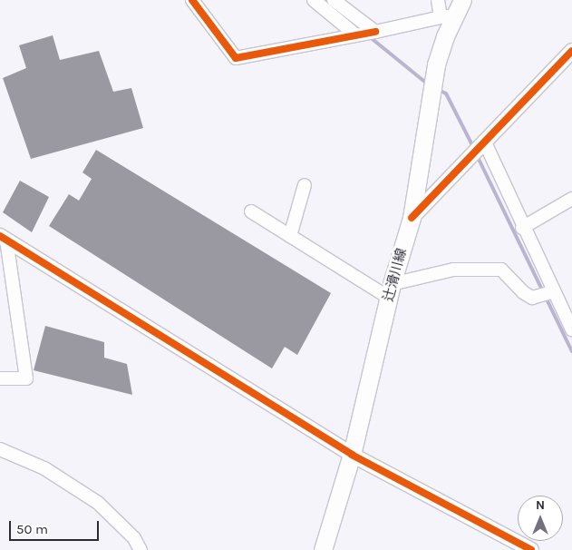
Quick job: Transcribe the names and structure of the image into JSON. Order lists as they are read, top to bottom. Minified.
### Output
{"streets":{"main road":["辻滑川線"]},"scale_bar":"50 m","north":"top"}
